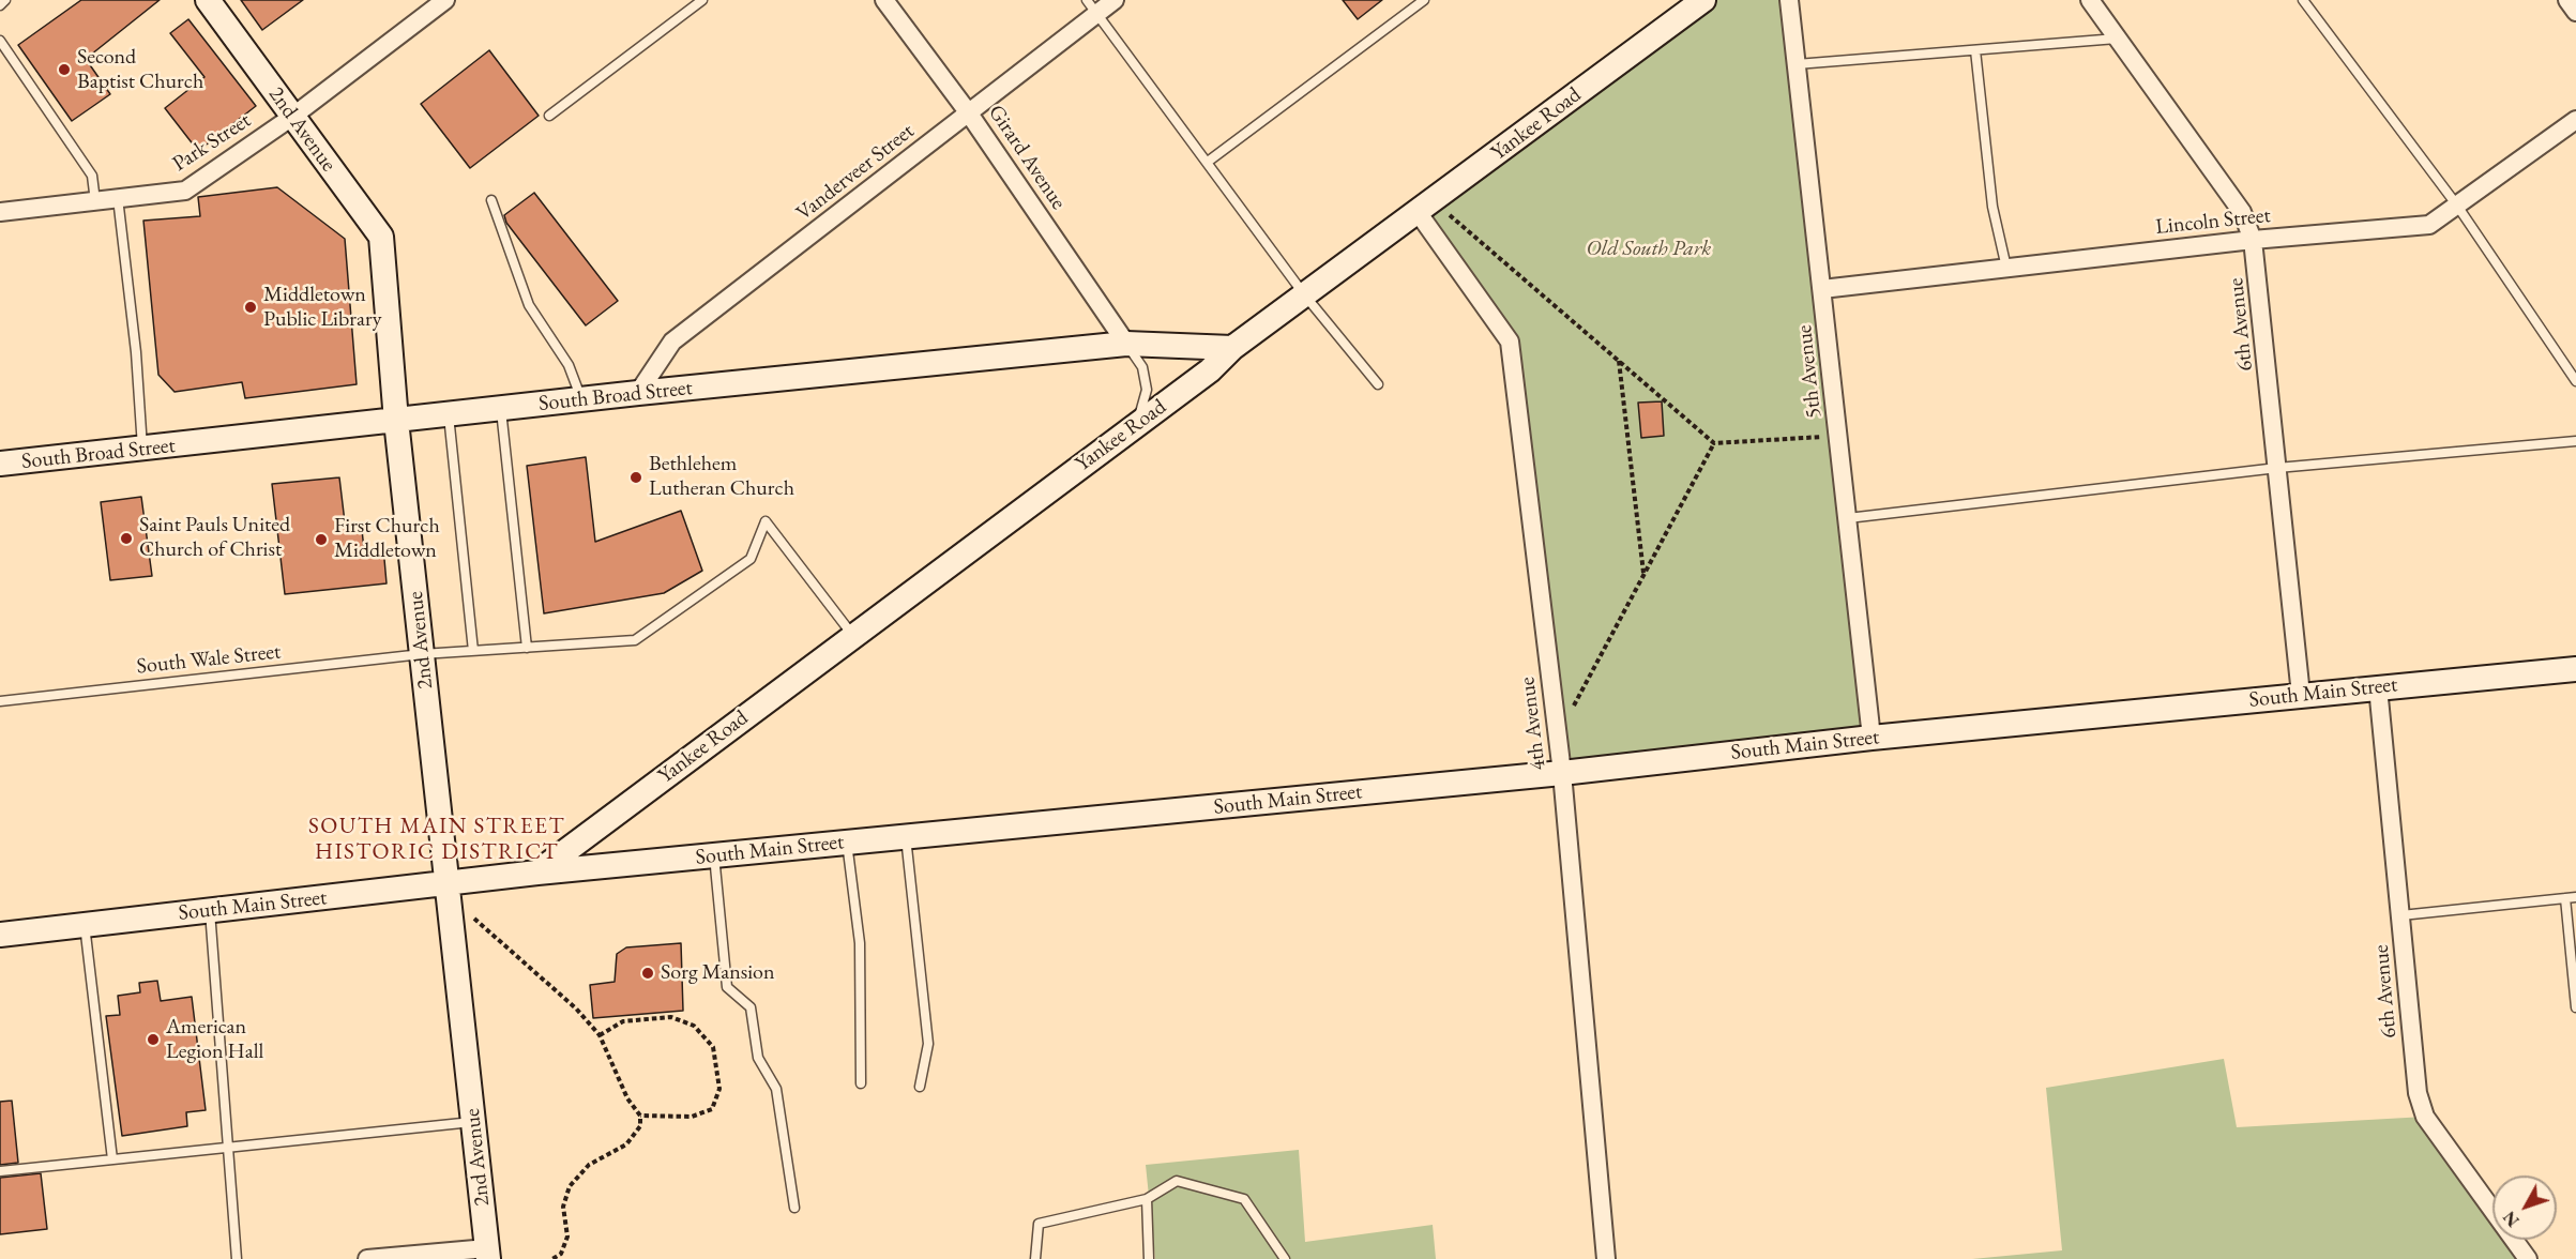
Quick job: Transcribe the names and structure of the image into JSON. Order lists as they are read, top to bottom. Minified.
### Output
{"streets":{"street":["Yankee Road","2nd Avenue","Park Street","Girard Avenue","Vanderveer Street","Lincoln Street","6th Avenue","5th Avenue","South Broad Street","South Main Street","4th Avenue"],"lane":["South Wale Street"]},"crossings":[["Yankee Road","South Broad Street"],["Yankee Road","South Wale Street"],["Yankee Road","South Main Street"],["Yankee Road","4th Avenue"],["2nd Avenue","Park Street"],["2nd Avenue","South Broad Street"],["2nd Avenue","South Wale Street"],["2nd Avenue","South Main Street"],["Girard Avenue","Vanderveer Street"],["Girard Avenue","South Broad Street"],["Vanderveer Street","South Broad Street"],["Lincoln Street","6th Avenue"],["Lincoln Street","5th Avenue"],["6th Avenue","South Main Street"],["5th Avenue","South Main Street"],["South Main Street","4th Avenue"]],"districts":["SOUTH MAIN STREET HISTORIC DISTRICT"],"parks":["Old South Park"],"places":["Second Baptist Church","Middletown Public Library","Bethlehem Lutheran Church","Saint Pauls United Church of Christ","First Church Middletown","Sorg Mansion","American Legion Hall"],"north":"bottom left"}
